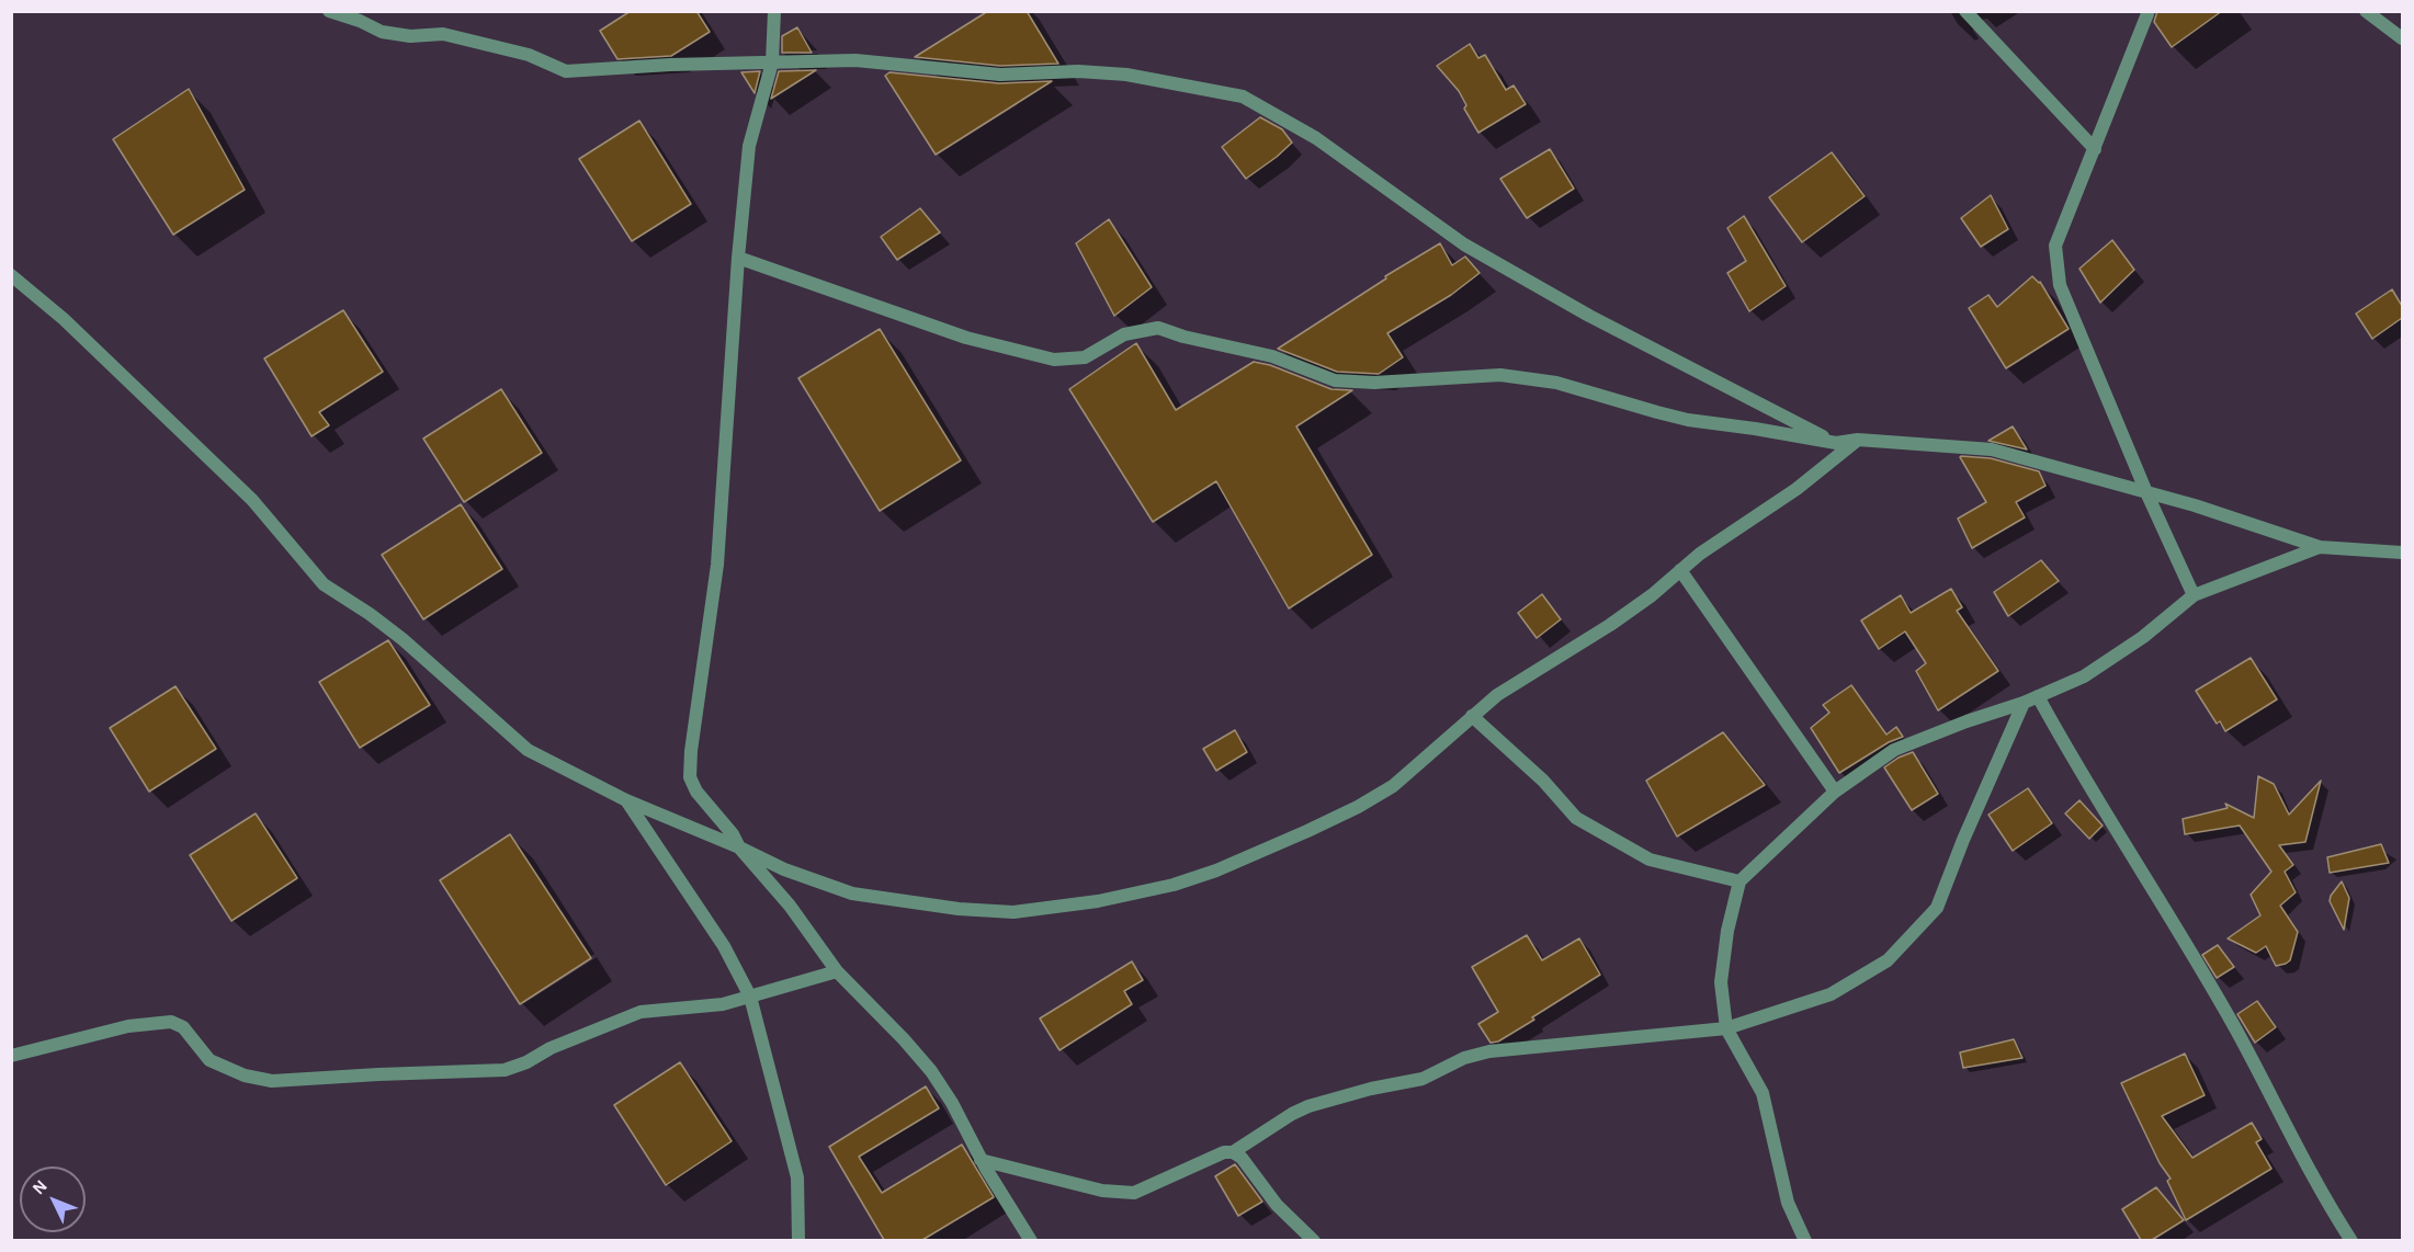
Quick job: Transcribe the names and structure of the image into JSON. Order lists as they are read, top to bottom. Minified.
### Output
{"north":"top left"}
